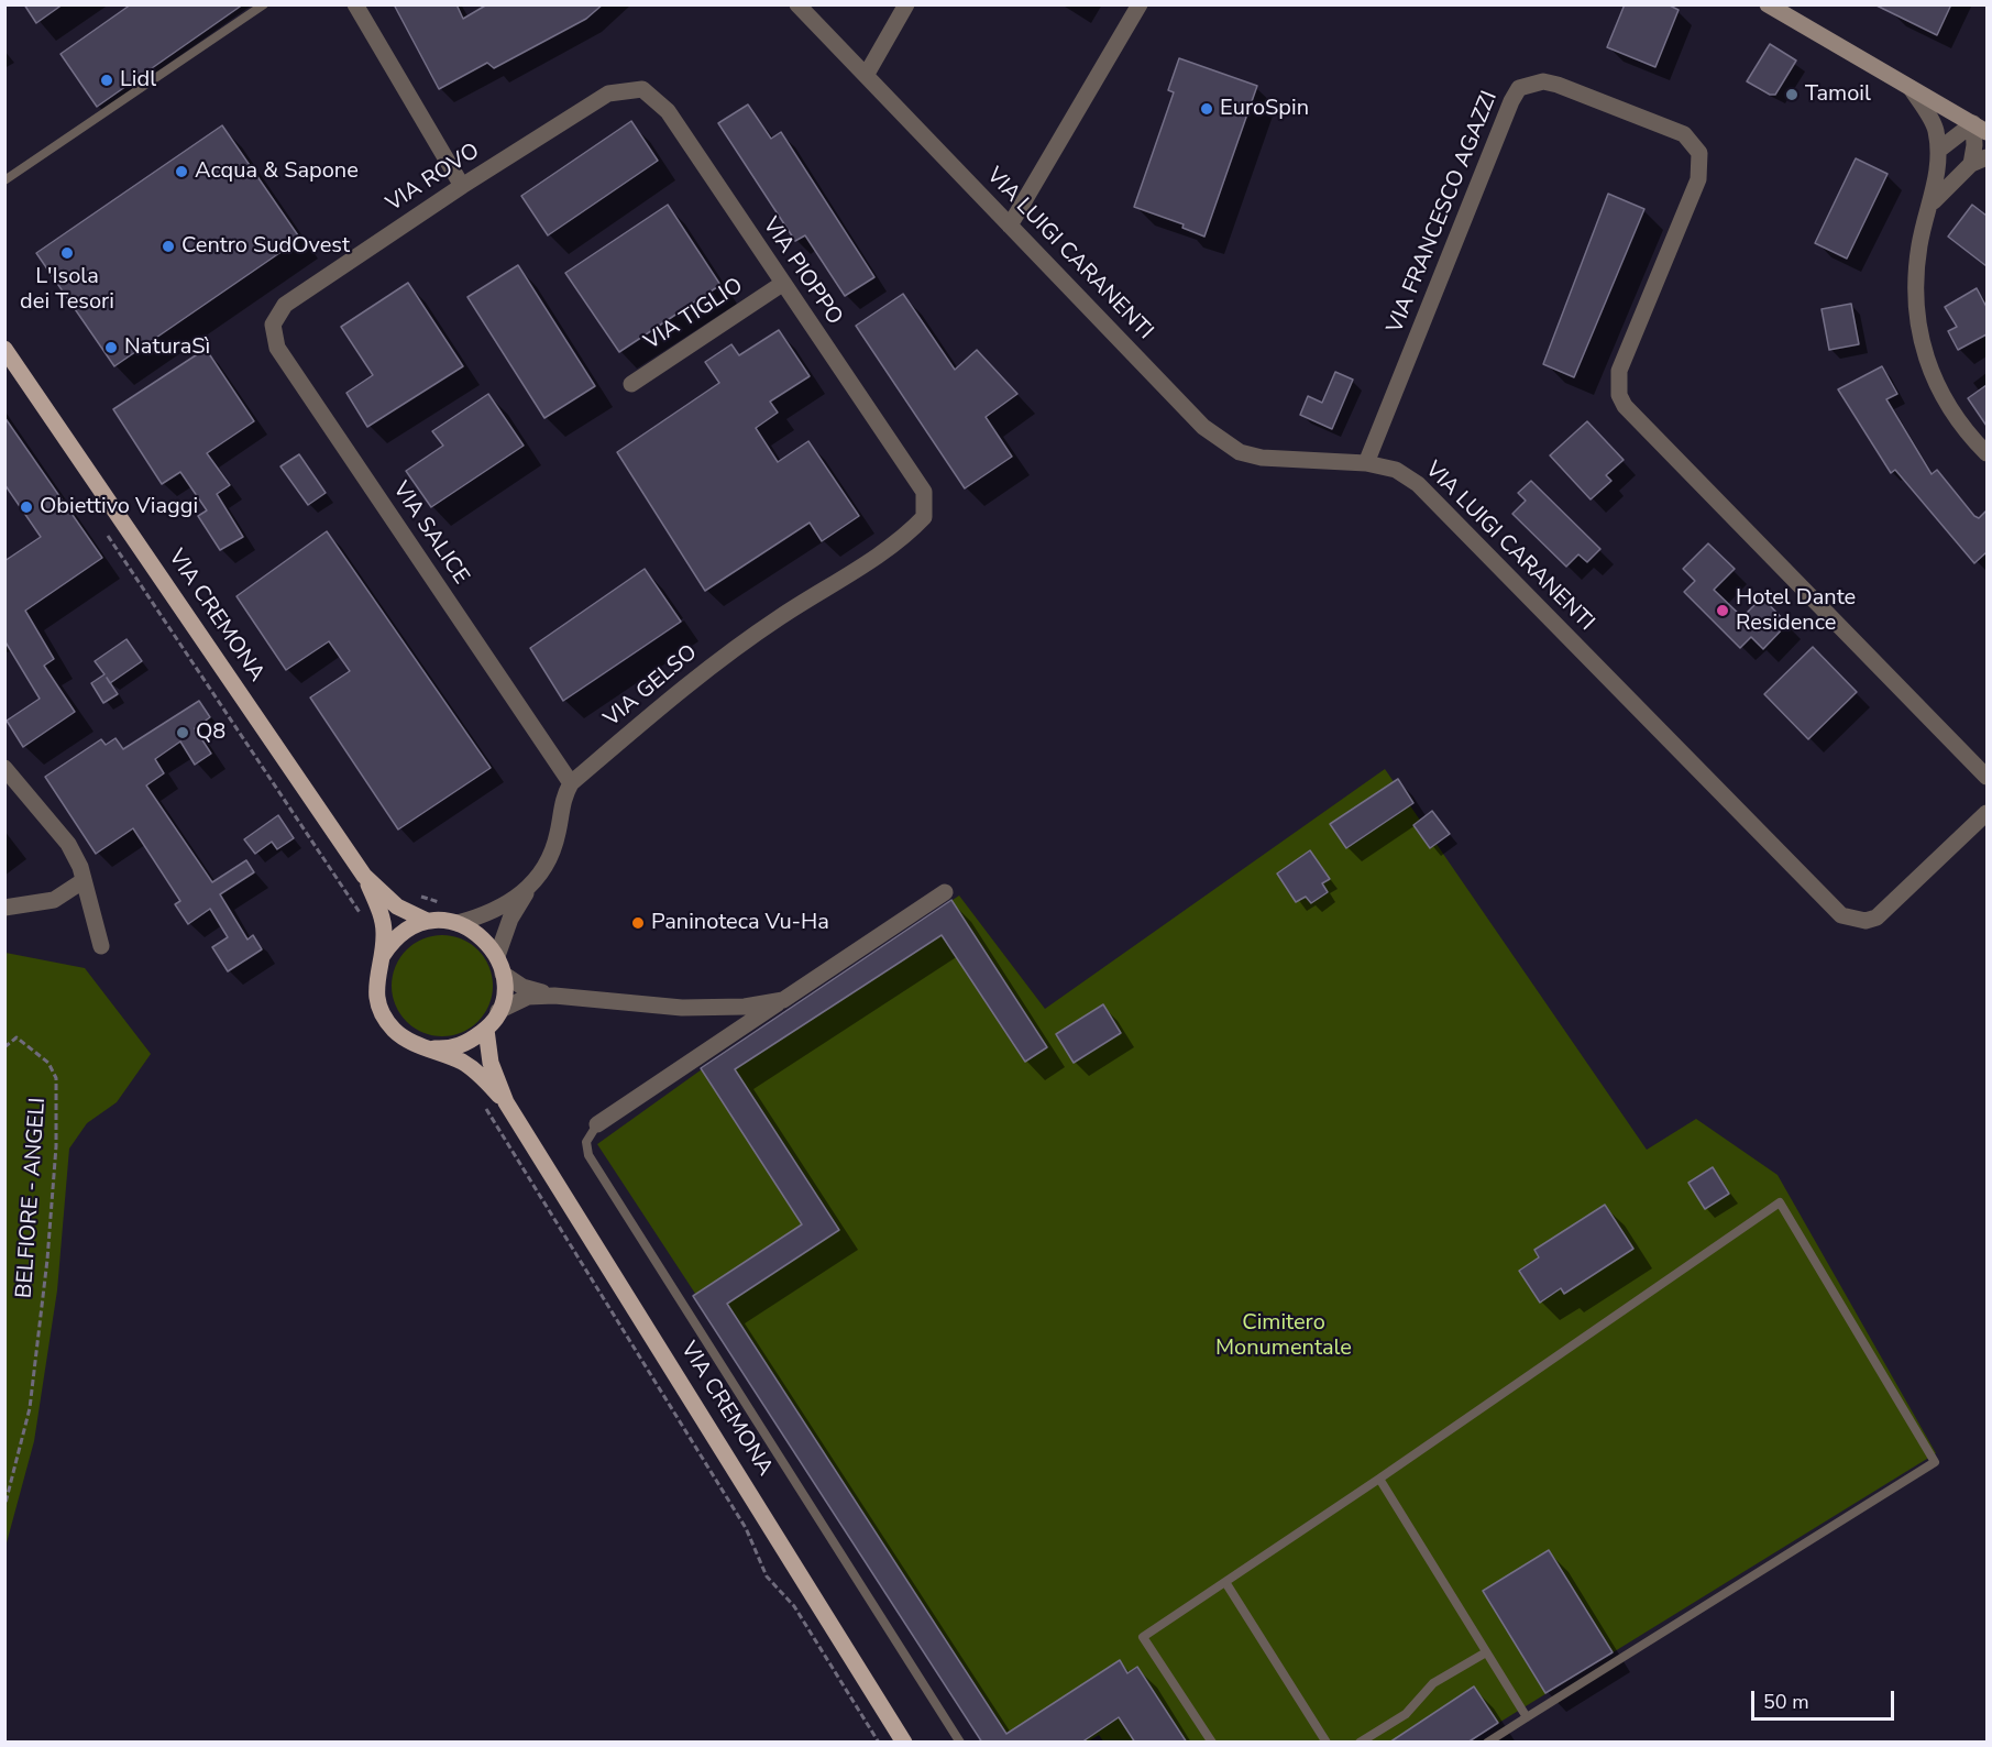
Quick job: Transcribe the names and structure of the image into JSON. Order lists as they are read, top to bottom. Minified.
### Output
{"streets":{"main road":["VIA CREMONA"],"street":["VIA ROVO","VIA FRANCESCO AGAZZI","VIA LUIGI CARANENTI","VIA PIOPPO","VIA TIGLIO","VIA SALICE","VIA GELSO"],"path":["BELFIORE - ANGELI"]},"crossings":[["VIA ROVO","VIA PIOPPO"],["VIA ROVO","VIA SALICE"],["VIA FRANCESCO AGAZZI","VIA LUIGI CARANENTI"],["VIA PIOPPO","VIA TIGLIO"],["VIA PIOPPO","VIA GELSO"],["VIA SALICE","VIA GELSO"],["VIA CREMONA","VIA GELSO"]],"parks":["Cimitero Monumentale"],"places":["Lidl","Tamoil","EuroSpin","Acqua & Sapone","Centro SudOvest","L'Isola dei Tesori","NaturaSì","Obiettivo Viaggi","Hotel Dante Residence","Q8","Paninoteca Vu-Ha"],"scale_bar":"50 m"}
